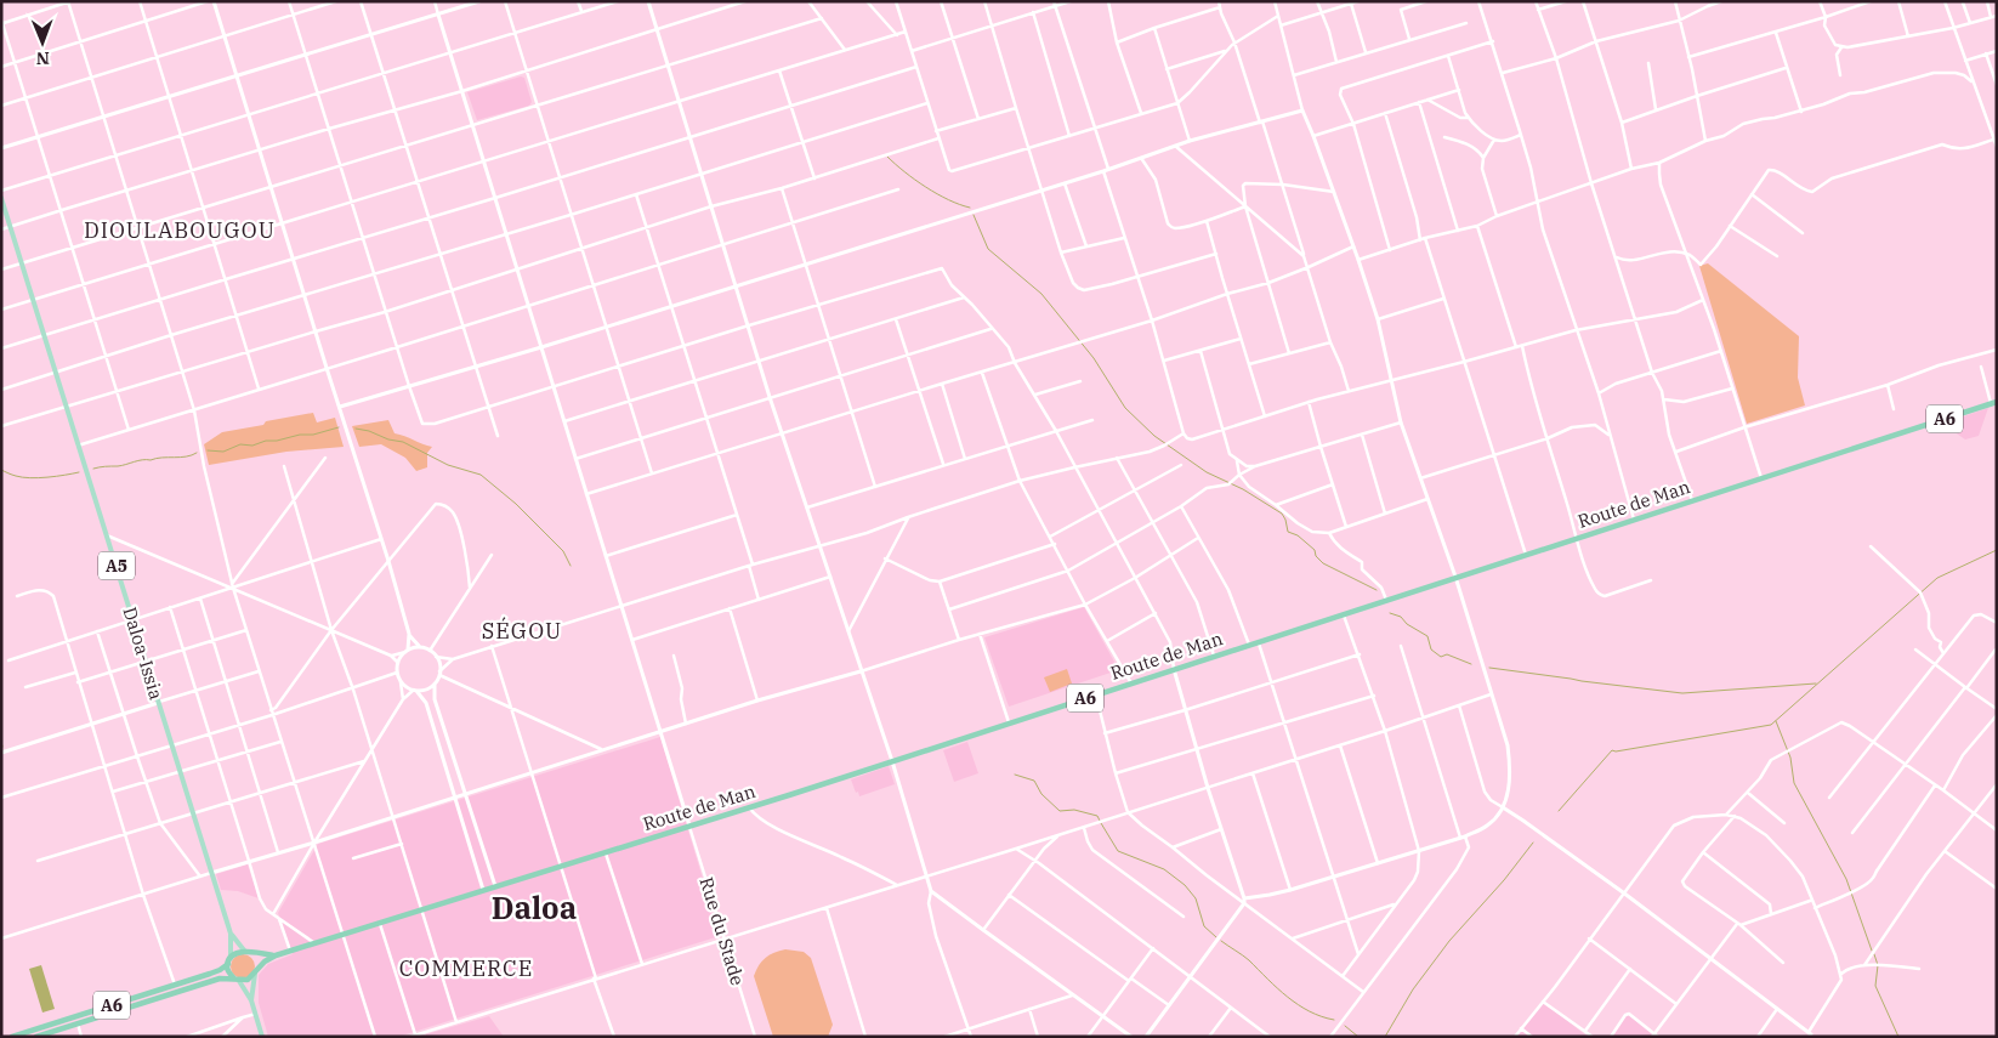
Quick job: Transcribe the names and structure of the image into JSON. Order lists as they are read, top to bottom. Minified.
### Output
{"streets":{"highway":["A6","Route de Man"],"main road":["A5","Daloa-Issia"],"street":["Rue du Stade"]},"crossings":[["A6","Route de Man"],["A6","A5"],["Route de Man","Rue du Stade"],["A5","Daloa-Issia"]],"districts":["DIOULABOUGOU","SÉGOU","Daloa","COMMERCE"],"north":"bottom"}
